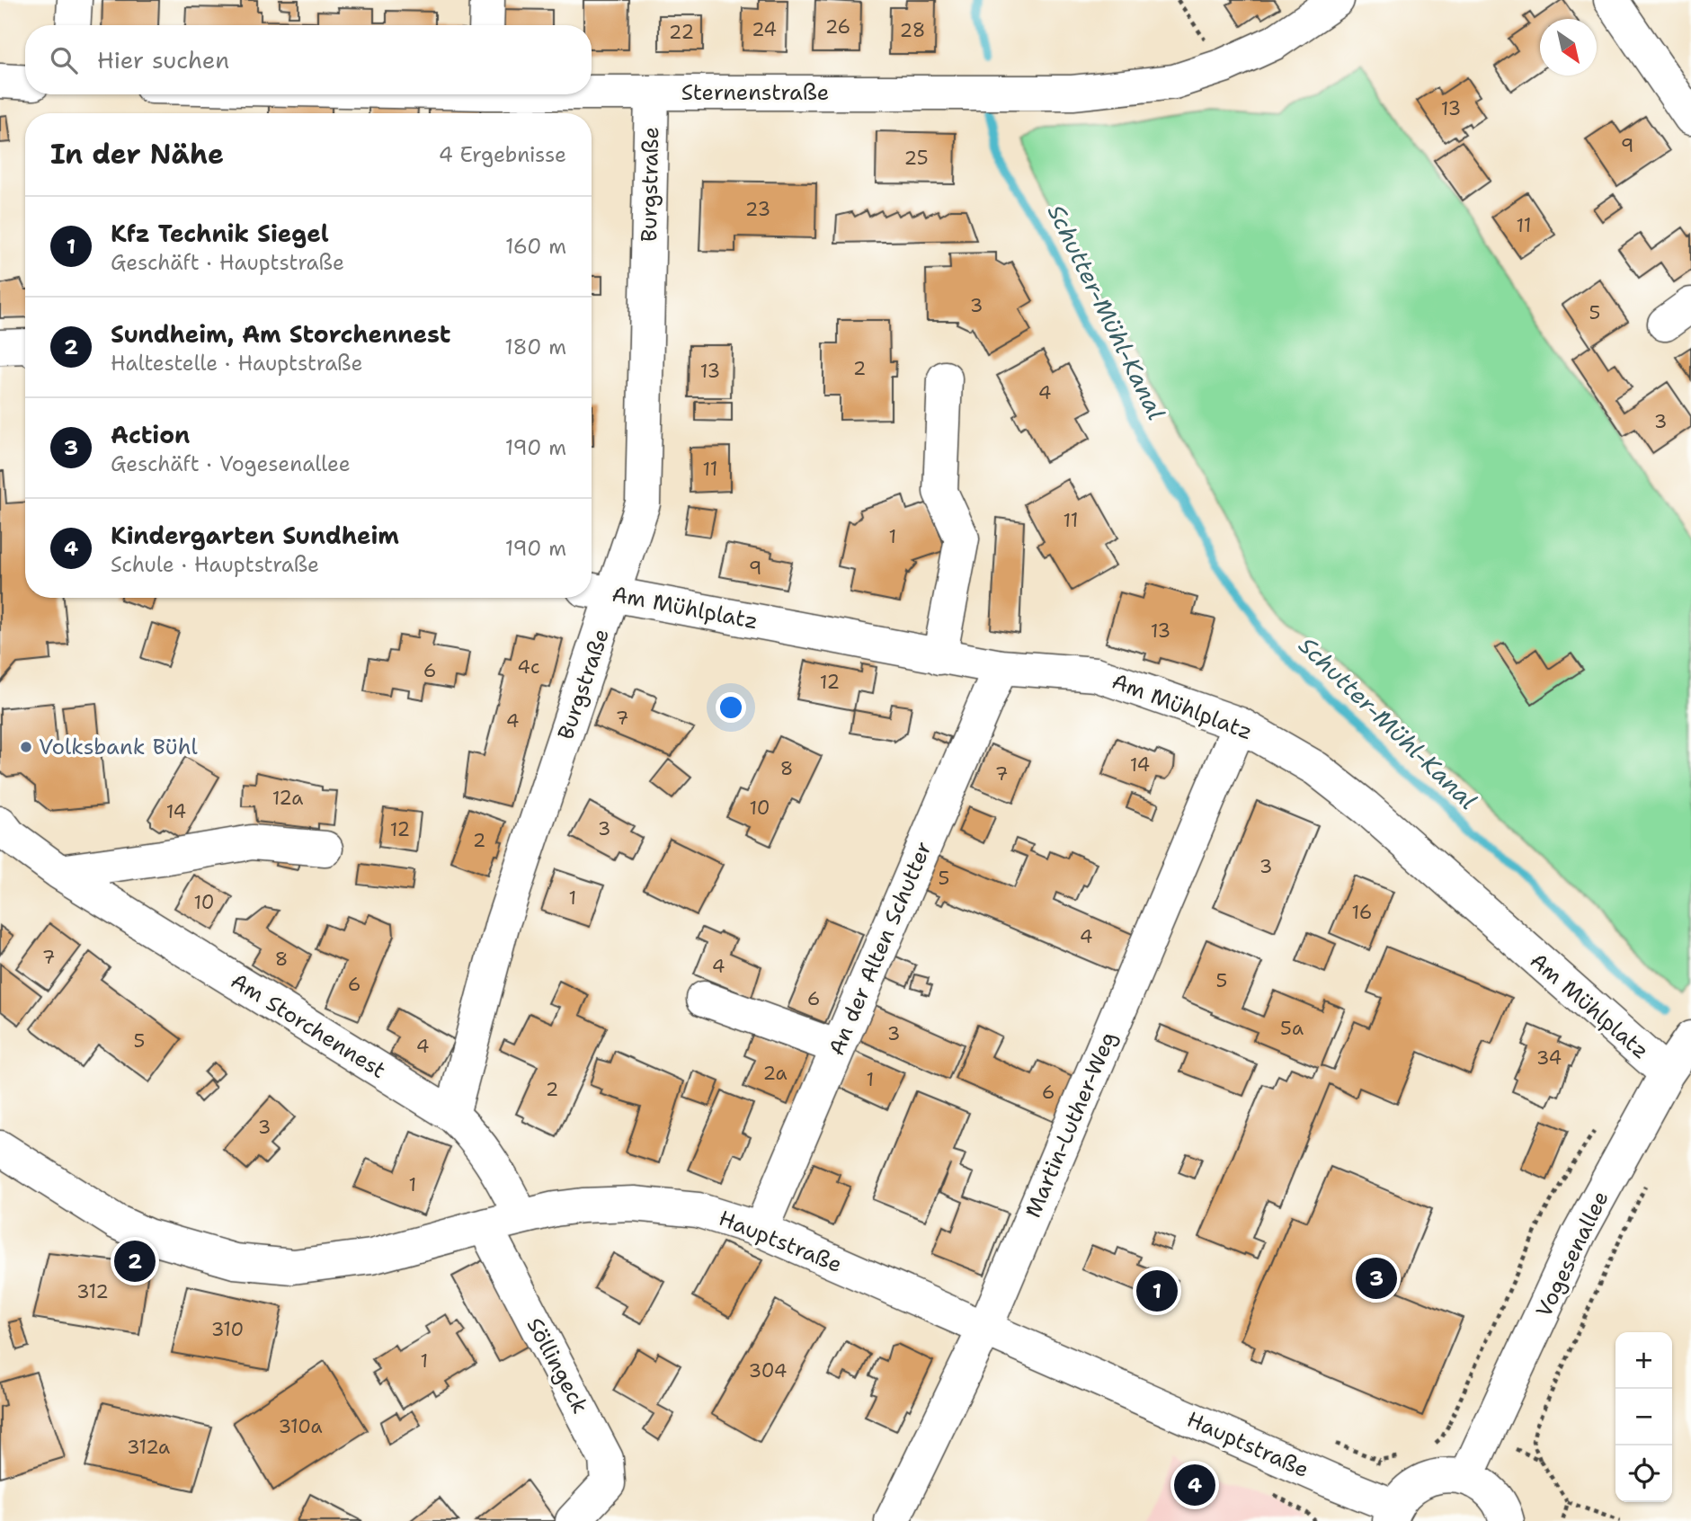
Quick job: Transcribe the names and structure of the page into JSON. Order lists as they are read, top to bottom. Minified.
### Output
{"streets":{"street":["Sternenstraße","Burgstraße","Am Mühlplatz","An der Alten Schutter","Am Storchennest","Martin-Luther-Weg","Hauptstraße","Vogesenallee","Söllingeck"]},"crossings":[["Sternenstraße","Burgstraße"],["Burgstraße","Am Mühlplatz"],["Burgstraße","Am Storchennest"],["Am Mühlplatz","An der Alten Schutter"],["Am Mühlplatz","Martin-Luther-Weg"],["Am Mühlplatz","Vogesenallee"],["An der Alten Schutter","Hauptstraße"],["Am Storchennest","Hauptstraße"],["Martin-Luther-Weg","Hauptstraße"],["Hauptstraße","Söllingeck"]],"water":["Schutter-Mühl-Kanal"],"places":["Volksbank Bühl"],"house_numbers":["26","24","28","22","13","9","25","23","11","3","5","2","13","4","3","11","11","1","9","13","4c","6","12","7","4","14","8","7","12a","10","14","3","12","2","3","5","1","10","16","4","7","8","4","5","6","6","5a","3","5","4","34","2a","1","2","6","3","1","312","310","1","304","310a","312a"],"north":"bottom right","page":{"search":"Hier suchen","heading":["In der Nähe","4 Ergebnisse"],"list":[{"mark":"1","name":"Kfz Technik Siegel","note":"Geschäft · Hauptstraße","value":"160 m"},{"mark":"2","name":"Sundheim, Am Storchennest","note":"Haltestelle · Hauptstraße","value":"180 m"},{"mark":"3","name":"Action","note":"Geschäft · Vogesenallee","value":"190 m"},{"mark":"4","name":"Kindergarten Sundheim","note":"Schule · Hauptstraße","value":"190 m"}],"pins":["2","3","1","4"],"map_buttons":["+","−"]}}
